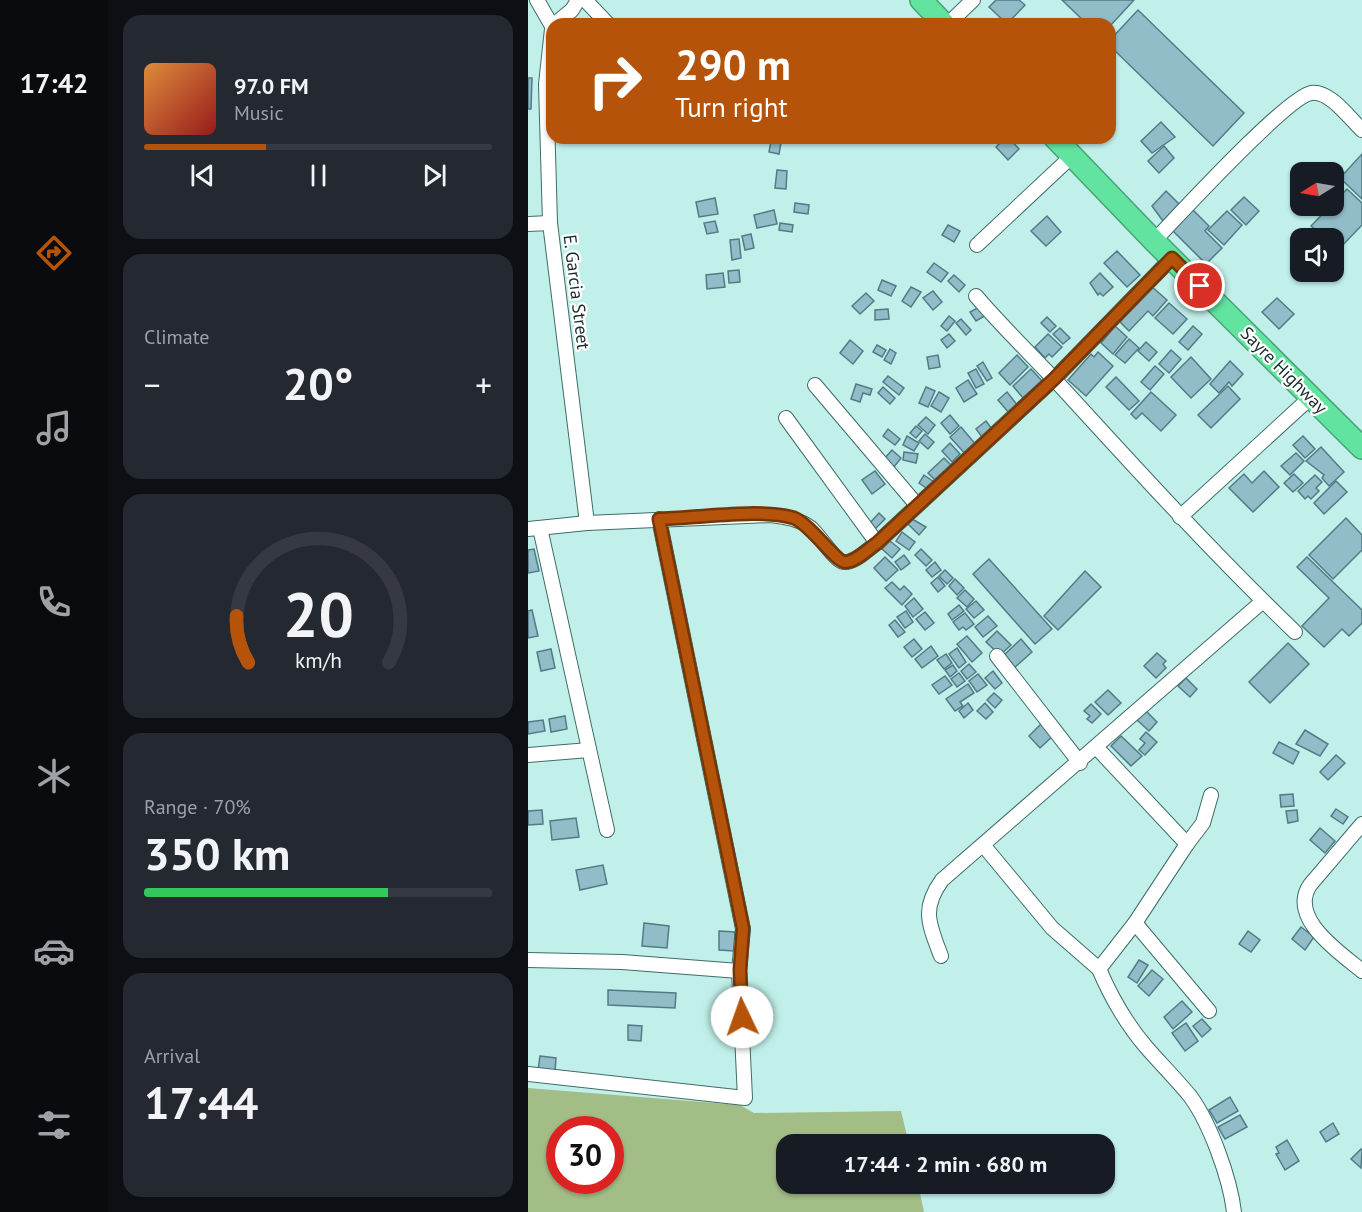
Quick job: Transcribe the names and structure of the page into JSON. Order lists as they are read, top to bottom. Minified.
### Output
{"streets":{"highway":["Sayre Highway"],"street":["E. Garcia Street"]},"north":"left","page":{"tabs":"17:42","turn":["290 m","Turn right"],"song":["97.0 FM","Music"],"tile":["Climate",["Range · 70%","350 km"],["Arrival","17:44"]],"heat":["−","20°","+"],"limit":"30","trip":"17:44 · 2 min · 680 m","gauge":["20","km/h"]}}
